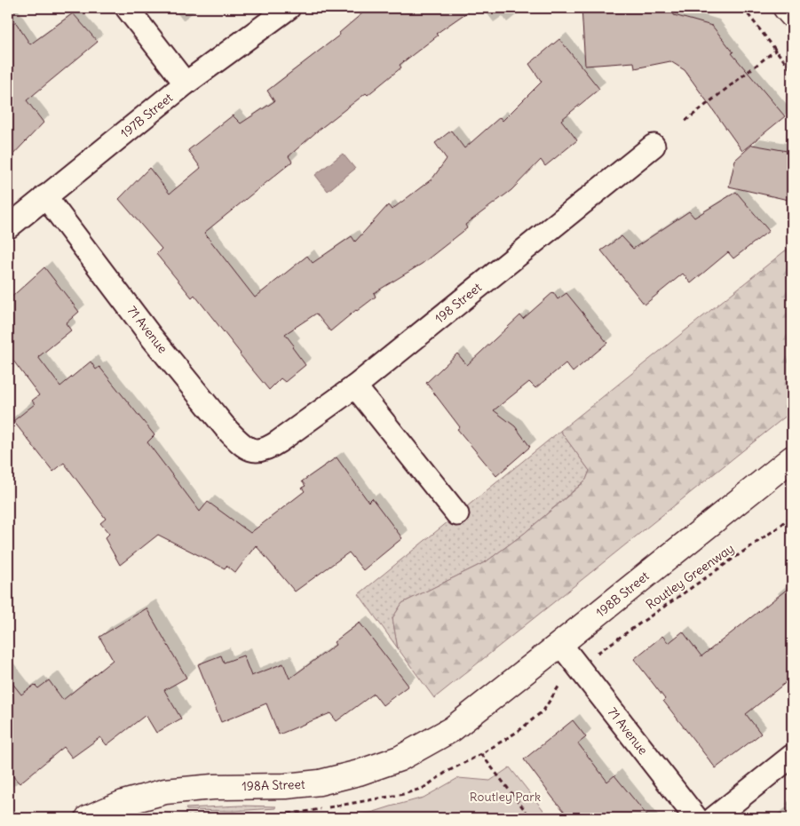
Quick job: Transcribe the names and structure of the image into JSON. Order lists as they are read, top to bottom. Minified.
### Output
{"streets":{"street":["197B Street","198 Street","71 Avenue","198B Street","198A Street"],"path":["Routley Greenway"]},"crossings":[["197B Street","71 Avenue"],["198 Street","71 Avenue"],["71 Avenue","198B Street"],["198B Street","198A Street"]],"parks":["Routley Park"]}
